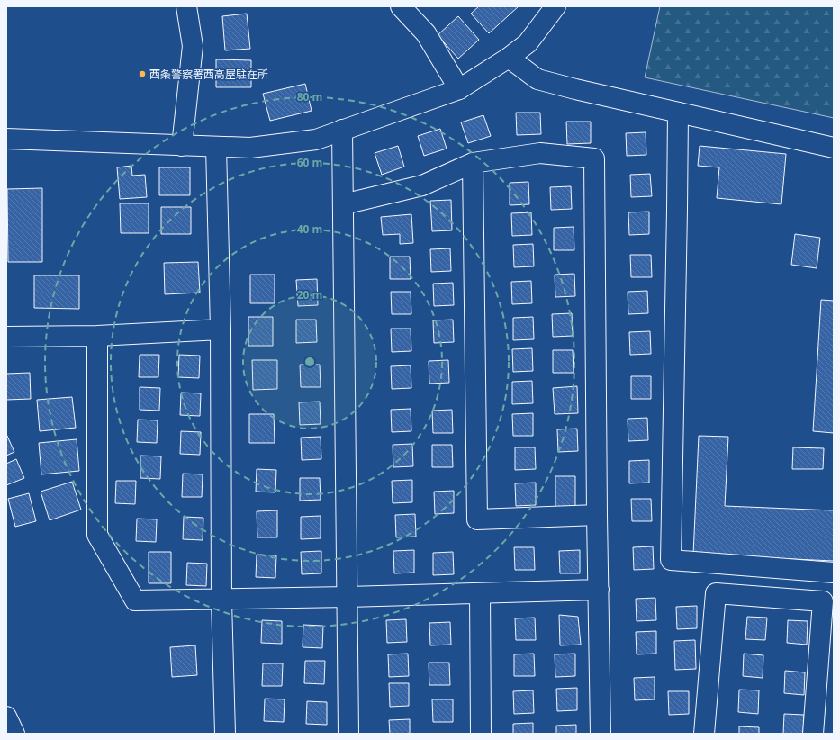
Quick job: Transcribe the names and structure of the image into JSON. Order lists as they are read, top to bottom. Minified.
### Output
{"places":["西条警察署西高屋駐在所"],"rings":["80 m","60 m","40 m","20 m"]}
